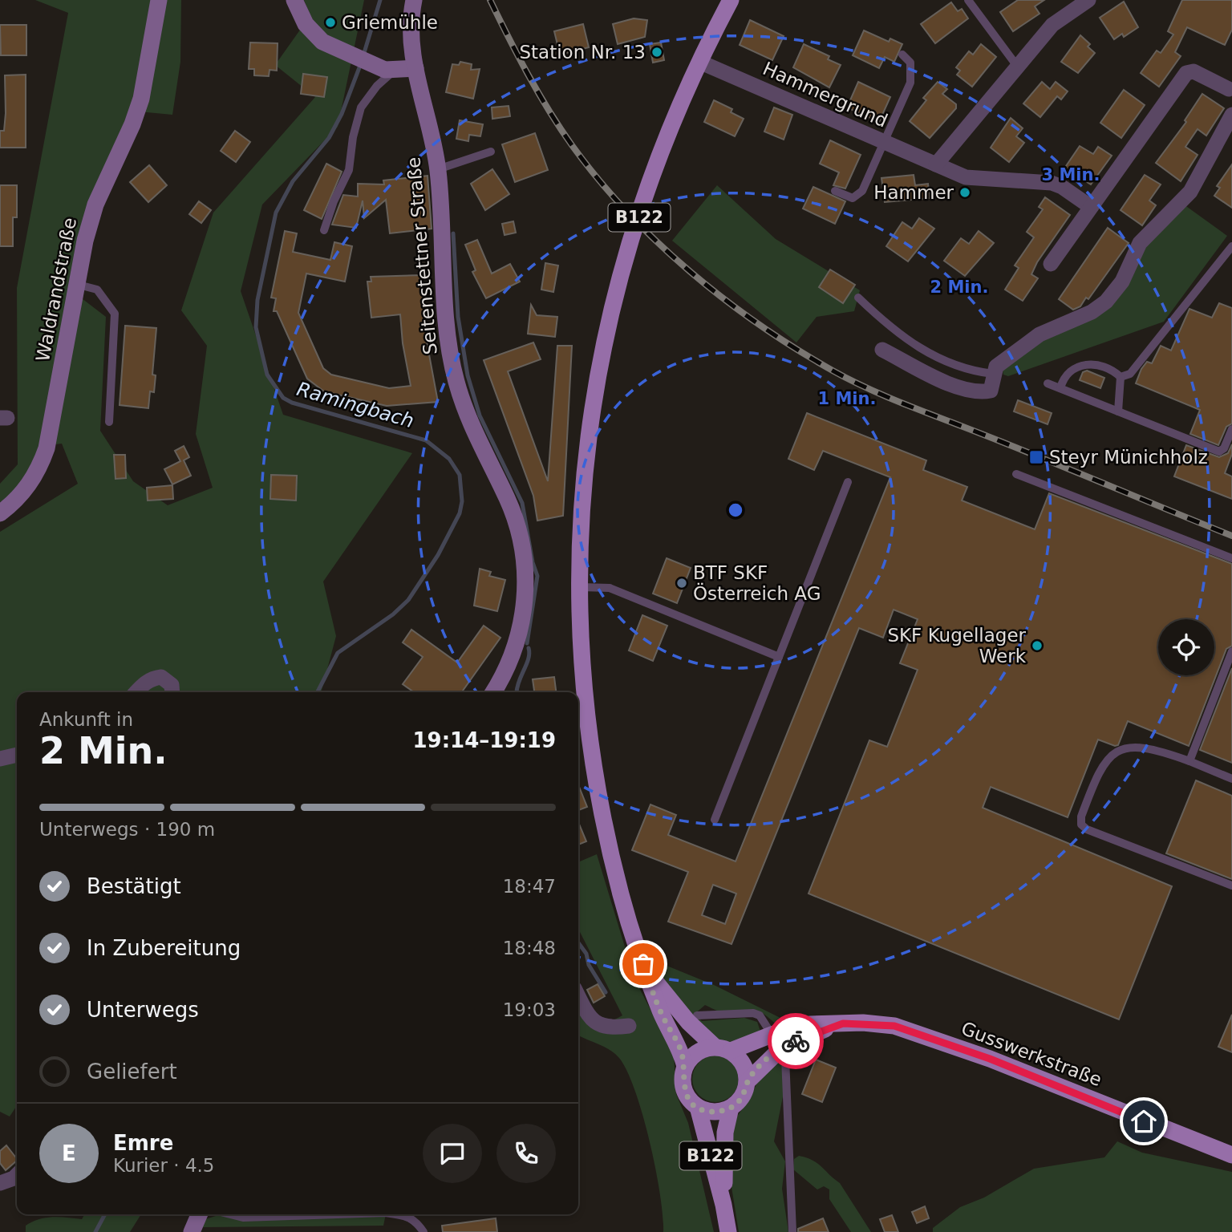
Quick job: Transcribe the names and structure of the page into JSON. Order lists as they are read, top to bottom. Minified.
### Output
{"streets":{"main road":["B122","Seitenstettner Straße","Waldrandstraße","Gusswerkstraße"],"street":["Hammergrund"]},"crossings":[["Hammergrund","B122"],["B122","Gusswerkstraße"]],"water":["Ramingbach"],"places":{"other":["Griemühle","Station Nr. 13","Hammer","BTF SKF Österreich AG","SKF Kugellager Werk"],"transit":["Steyr Münichholz"]},"page":{"heading":["2 Min.","Ankunft in","19:14–19:19"],"panel":["Emre","Kurier · 4.5"],"bar":"Unterwegs · 190 m","list":[["Bestätigt","18:47"],["In Zubereitung","18:48"],["Unterwegs","19:03"],"Geliefert"],"round":"E"},"rings":["3 Min.","2 Min.","1 Min."]}
